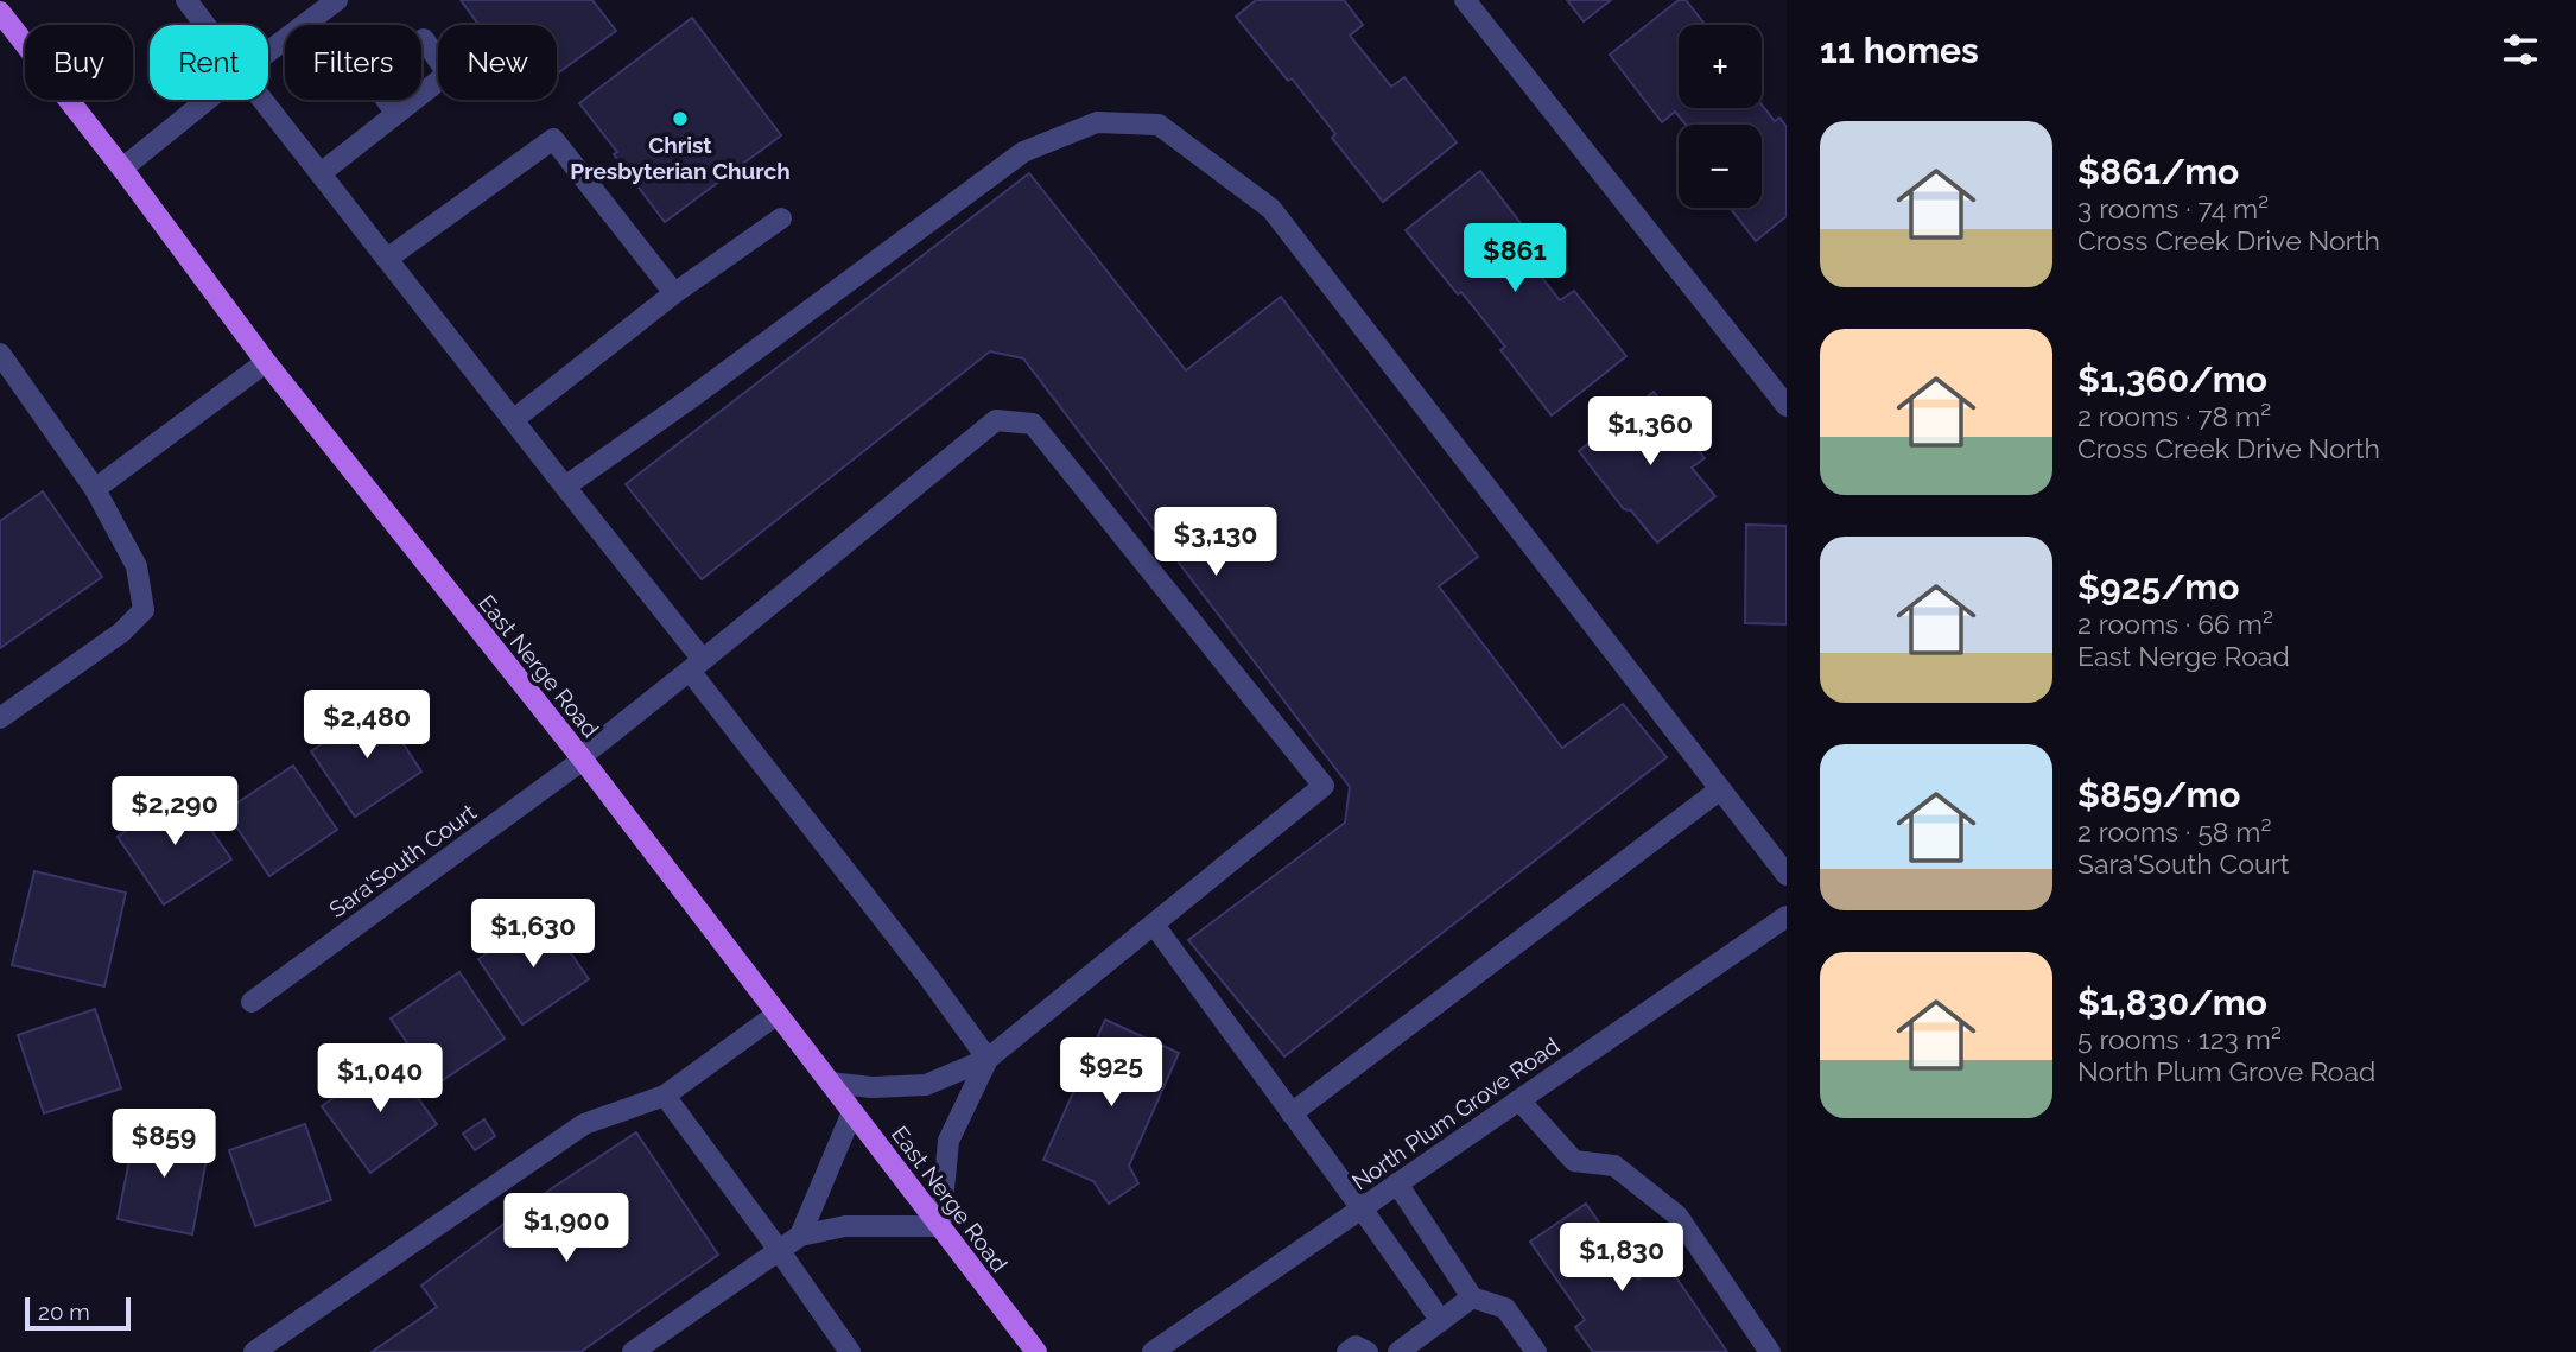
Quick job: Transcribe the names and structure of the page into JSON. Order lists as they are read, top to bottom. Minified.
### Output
{"streets":{"main road":["East Nerge Road"],"street":["Sara'South Court","North Plum Grove Road"]},"crossings":[["East Nerge Road","Sara'South Court"]],"places":["Christ Presbyterian Church"],"scale_bar":"20 m","page":{"heading":"11 homes","map_buttons":["+","−"],"chip":["Buy","Rent","Filters","New"],"list":[{"name":"$861/mo","note":"3 rooms · 74 m² · Cross Creek Drive North"},{"name":"$1,360/mo","note":"2 rooms · 78 m² · Cross Creek Drive North"},{"name":"$925/mo","note":"2 rooms · 66 m² · East Nerge Road"},{"name":"$859/mo","note":"2 rooms · 58 m² · Sara'South Court"},{"name":"$1,830/mo","note":"5 rooms · 123 m² · North Plum Grove Road"}],"price":["$861","$1,360","$3,130","$2,480","$2,290","$1,630","$925","$1,040","$859","$1,900","$1,830"],"scale":"20 m"}}
